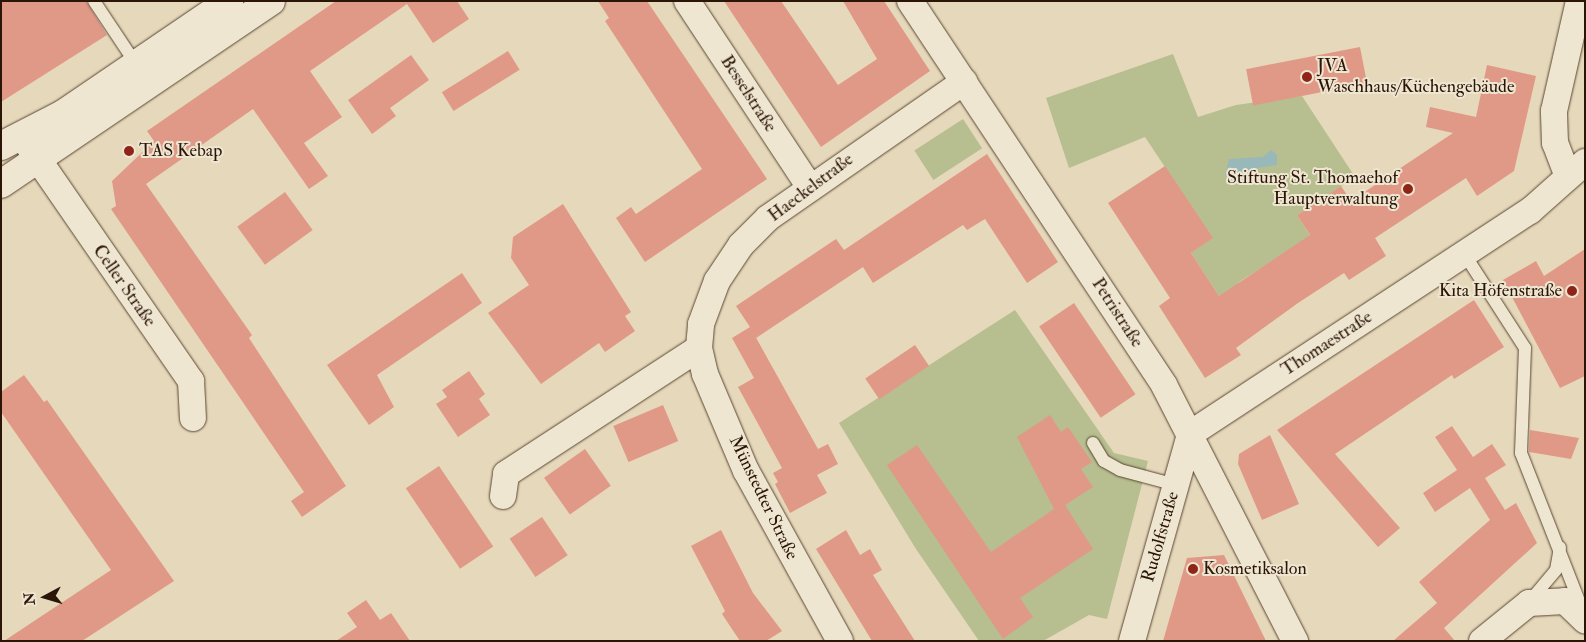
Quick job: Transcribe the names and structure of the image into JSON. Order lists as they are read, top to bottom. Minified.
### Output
{"streets":{"main road":["Celler Straße"],"street":["Besselstraße","Haeckelstraße","Petristraße","Thomaestraße","Münstedter Straße","Rudolfstraße"]},"crossings":[["Besselstraße","Haeckelstraße"],["Haeckelstraße","Petristraße"],["Haeckelstraße","Münstedter Straße"],["Petristraße","Thomaestraße"],["Petristraße","Rudolfstraße"],["Thomaestraße","Rudolfstraße"]],"places":["JVA Waschhaus/Küchengebäude","TAS Kebap","Stiftung St. Thomaehof Hauptverwaltung","Kita Höfenstraße","Kosmetiksalon"],"north":"left"}
